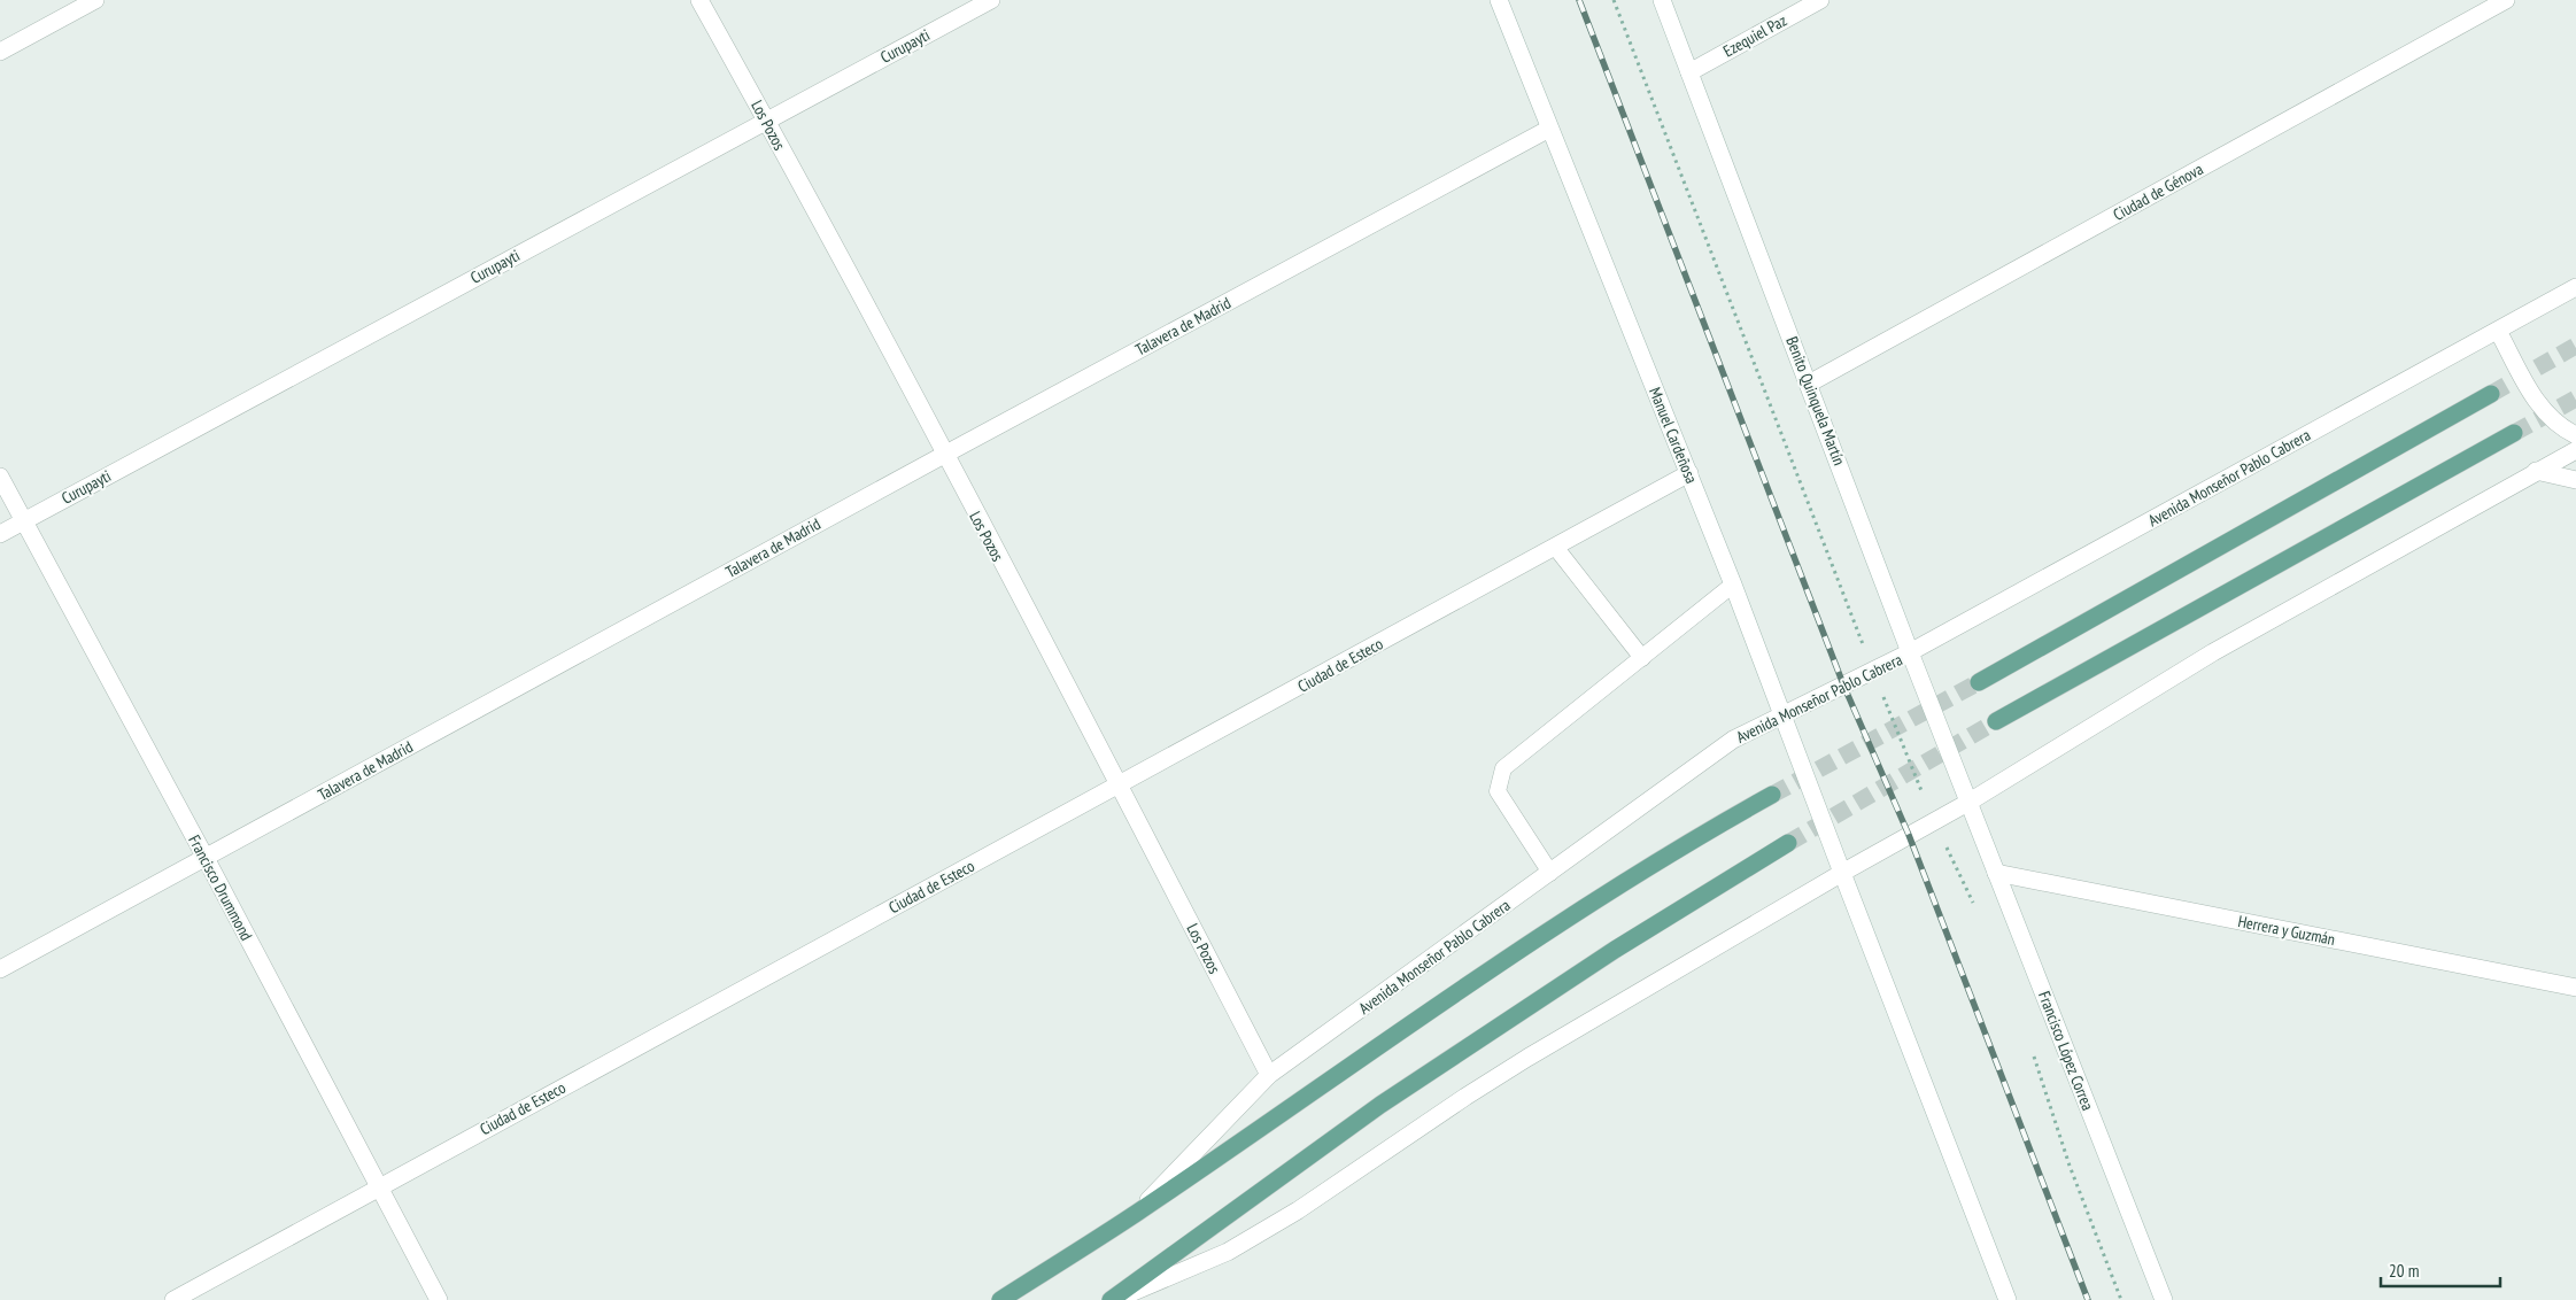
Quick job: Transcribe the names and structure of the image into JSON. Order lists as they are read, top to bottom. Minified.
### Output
{"streets":{"main road":["Avenida Monseñor Pablo Cabrera"],"street":["Ezequiel Paz","Curupayti","Los Pozos","Ciudad de Génova","Talavera de Madrid","Benito Quinquela Martín","Manuel Cardeñosa","Ciudad de Esteco","Francisco Drummond","Herrera y Guzmán","Francisco López Correa"]},"crossings":[["Ezequiel Paz","Benito Quinquela Martín"],["Curupayti","Los Pozos"],["Curupayti","Francisco Drummond"],["Los Pozos","Talavera de Madrid"],["Los Pozos","Avenida Monseñor Pablo Cabrera"],["Los Pozos","Ciudad de Esteco"],["Ciudad de Génova","Benito Quinquela Martín"],["Talavera de Madrid","Manuel Cardeñosa"],["Talavera de Madrid","Francisco Drummond"],["Benito Quinquela Martín","Avenida Monseñor Pablo Cabrera"],["Benito Quinquela Martín","Francisco López Correa"],["Manuel Cardeñosa","Avenida Monseñor Pablo Cabrera"],["Manuel Cardeñosa","Ciudad de Esteco"],["Ciudad de Esteco","Francisco Drummond"],["Herrera y Guzmán","Francisco López Correa"]],"scale_bar":"20 m"}
